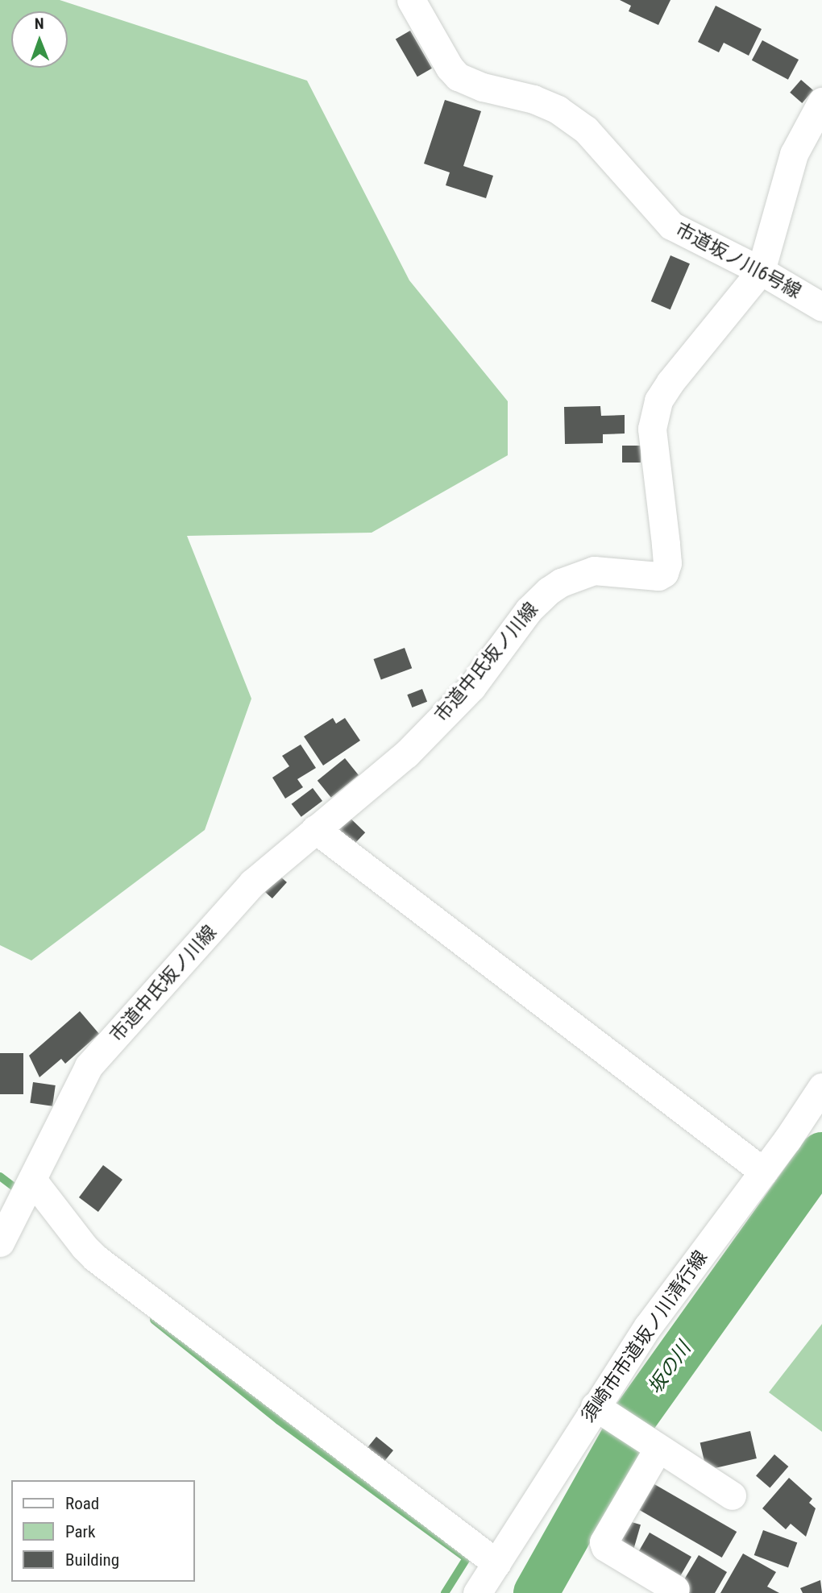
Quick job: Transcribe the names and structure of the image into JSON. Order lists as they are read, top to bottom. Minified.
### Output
{"streets":{"street":["市道坂ノ川6号線","市道中氏坂ノ川線","須崎市市道坂ノ川清行線"]},"crossings":[["市道坂ノ川6号線","市道中氏坂ノ川線"]],"water":["坂の川"],"legend":["Road","Park","Building"],"north":"top"}
